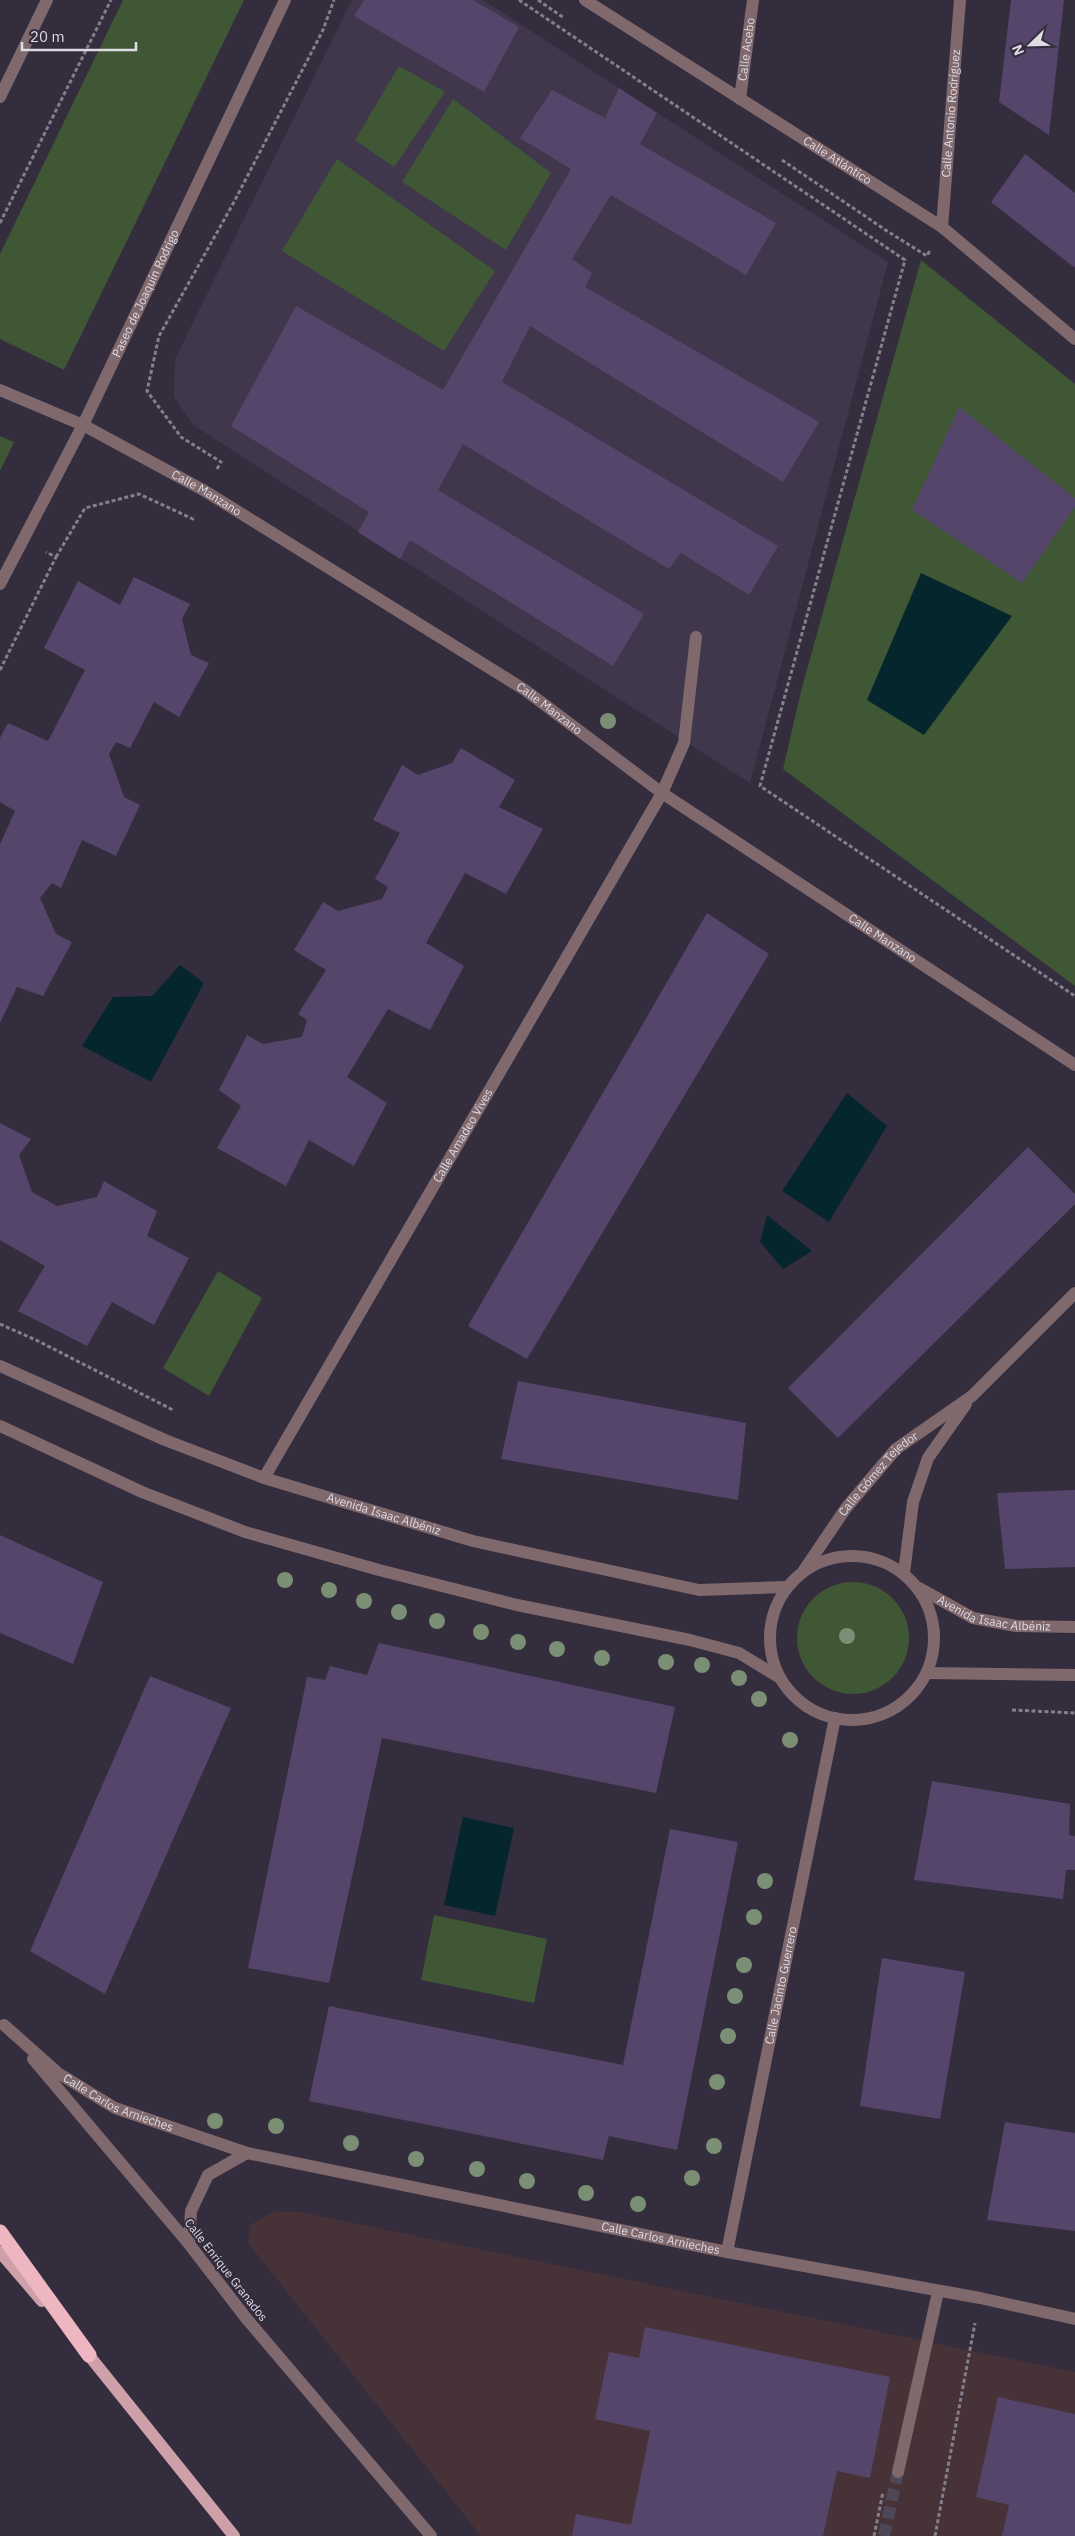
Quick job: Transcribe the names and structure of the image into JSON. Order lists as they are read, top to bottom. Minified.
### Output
{"streets":{"street":["Calle Acebo","Calle Antonio Rodríguez","Calle Atlántico","Paseo de Joaquín Rodrigo","Calle Manzano","Calle Amadeo Vives","Calle Gómez Tejedor","Avenida Isaac Albéniz","Calle Jacinto Guerrero","Calle Carlos Arnieches","Calle Enrique Granados"]},"crossings":[["Calle Acebo","Calle Atlántico"],["Calle Antonio Rodríguez","Calle Atlántico"],["Paseo de Joaquín Rodrigo","Calle Manzano"],["Calle Manzano","Calle Amadeo Vives"],["Calle Amadeo Vives","Avenida Isaac Albéniz"],["Calle Gómez Tejedor","Avenida Isaac Albéniz"],["Calle Gómez Tejedor","Calle Jacinto Guerrero"],["Avenida Isaac Albéniz","Calle Jacinto Guerrero"],["Calle Jacinto Guerrero","Calle Carlos Arnieches"],["Calle Carlos Arnieches","Calle Enrique Granados"]],"scale_bar":"20 m","north":"bottom left"}
